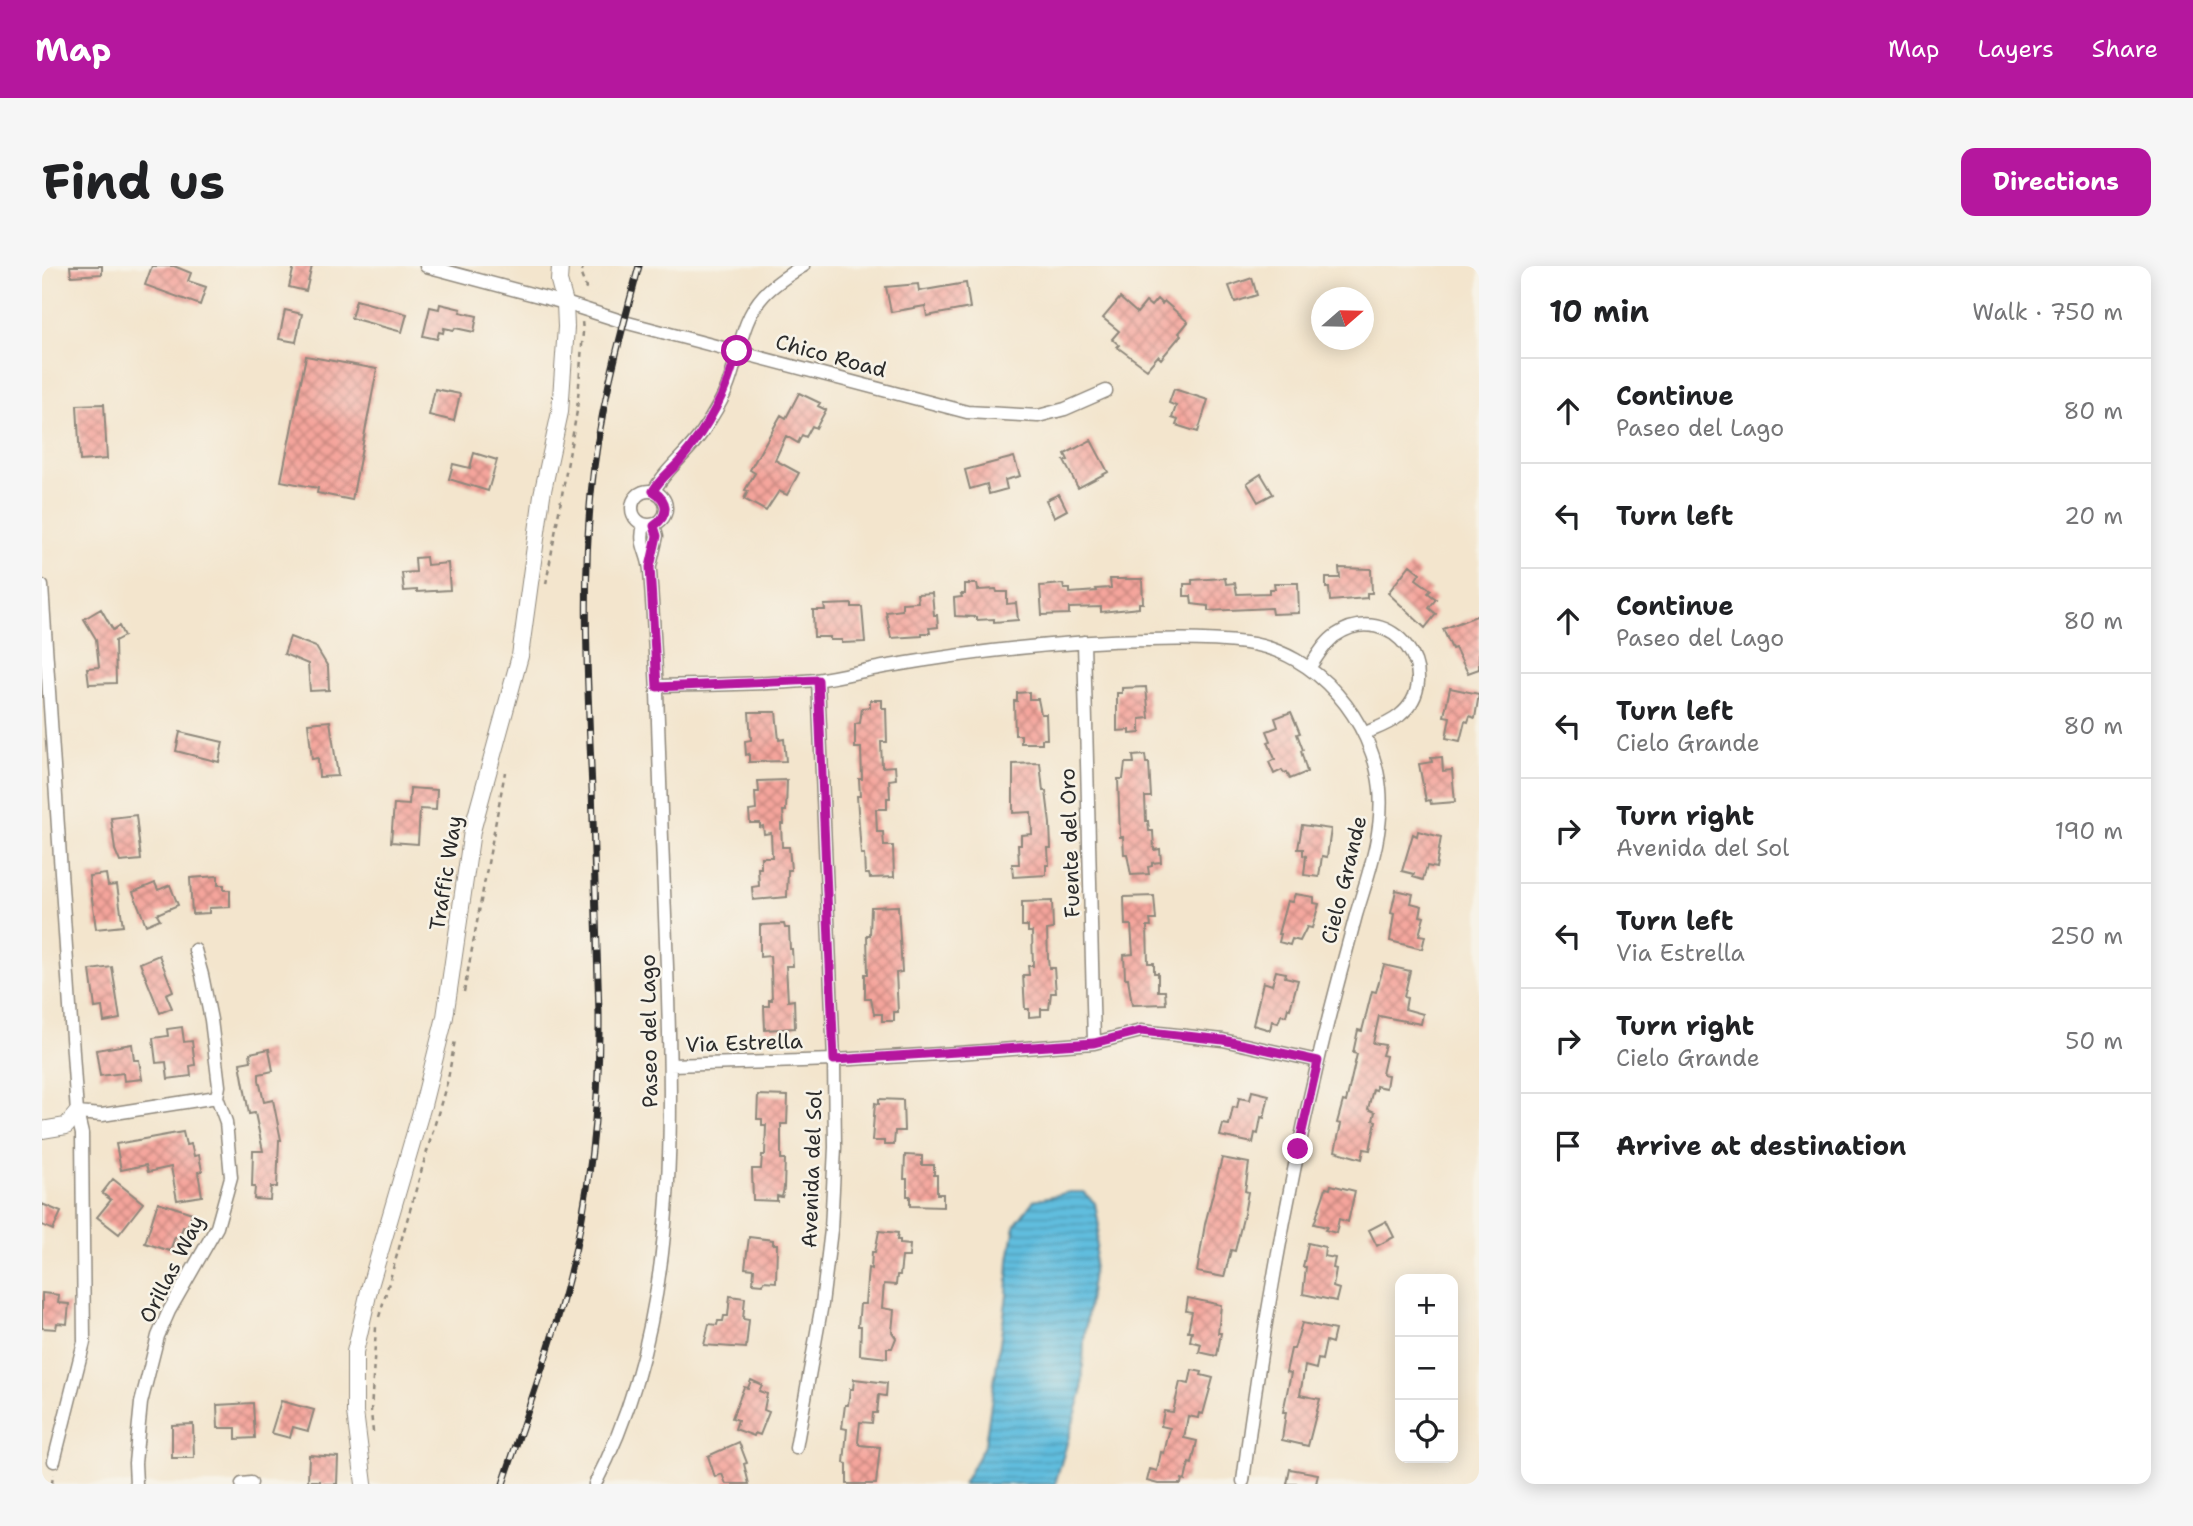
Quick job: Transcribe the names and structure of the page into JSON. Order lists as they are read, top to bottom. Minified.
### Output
{"streets":{"street":["Chico Road","Fuente del Oro","Traffic Way","Cielo Grande","Paseo del Lago","Via Estrella","Avenida del Sol","Orillas Way"]},"crossings":[["Chico Road","Traffic Way"],["Fuente del Oro","Cielo Grande"],["Fuente del Oro","Via Estrella"],["Cielo Grande","Paseo del Lago"],["Cielo Grande","Via Estrella"],["Cielo Grande","Avenida del Sol"],["Paseo del Lago","Via Estrella"],["Via Estrella","Avenida del Sol"]],"north":"right","page":{"header":"Map","nav":["Map","Layers","Share"],"buttons":"Directions","title":"Find us","heading":["10 min","Walk · 750 m"],"list":[["Continue","Paseo del Lago","80 m"],["Turn left","20 m"],["Continue","Paseo del Lago","80 m"],["Turn left","Cielo Grande","80 m"],["Turn right","Avenida del Sol","190 m"],["Turn left","Via Estrella","250 m"],["Turn right","Cielo Grande","50 m"],"Arrive at destination"],"map_buttons":["+","−"]}}
